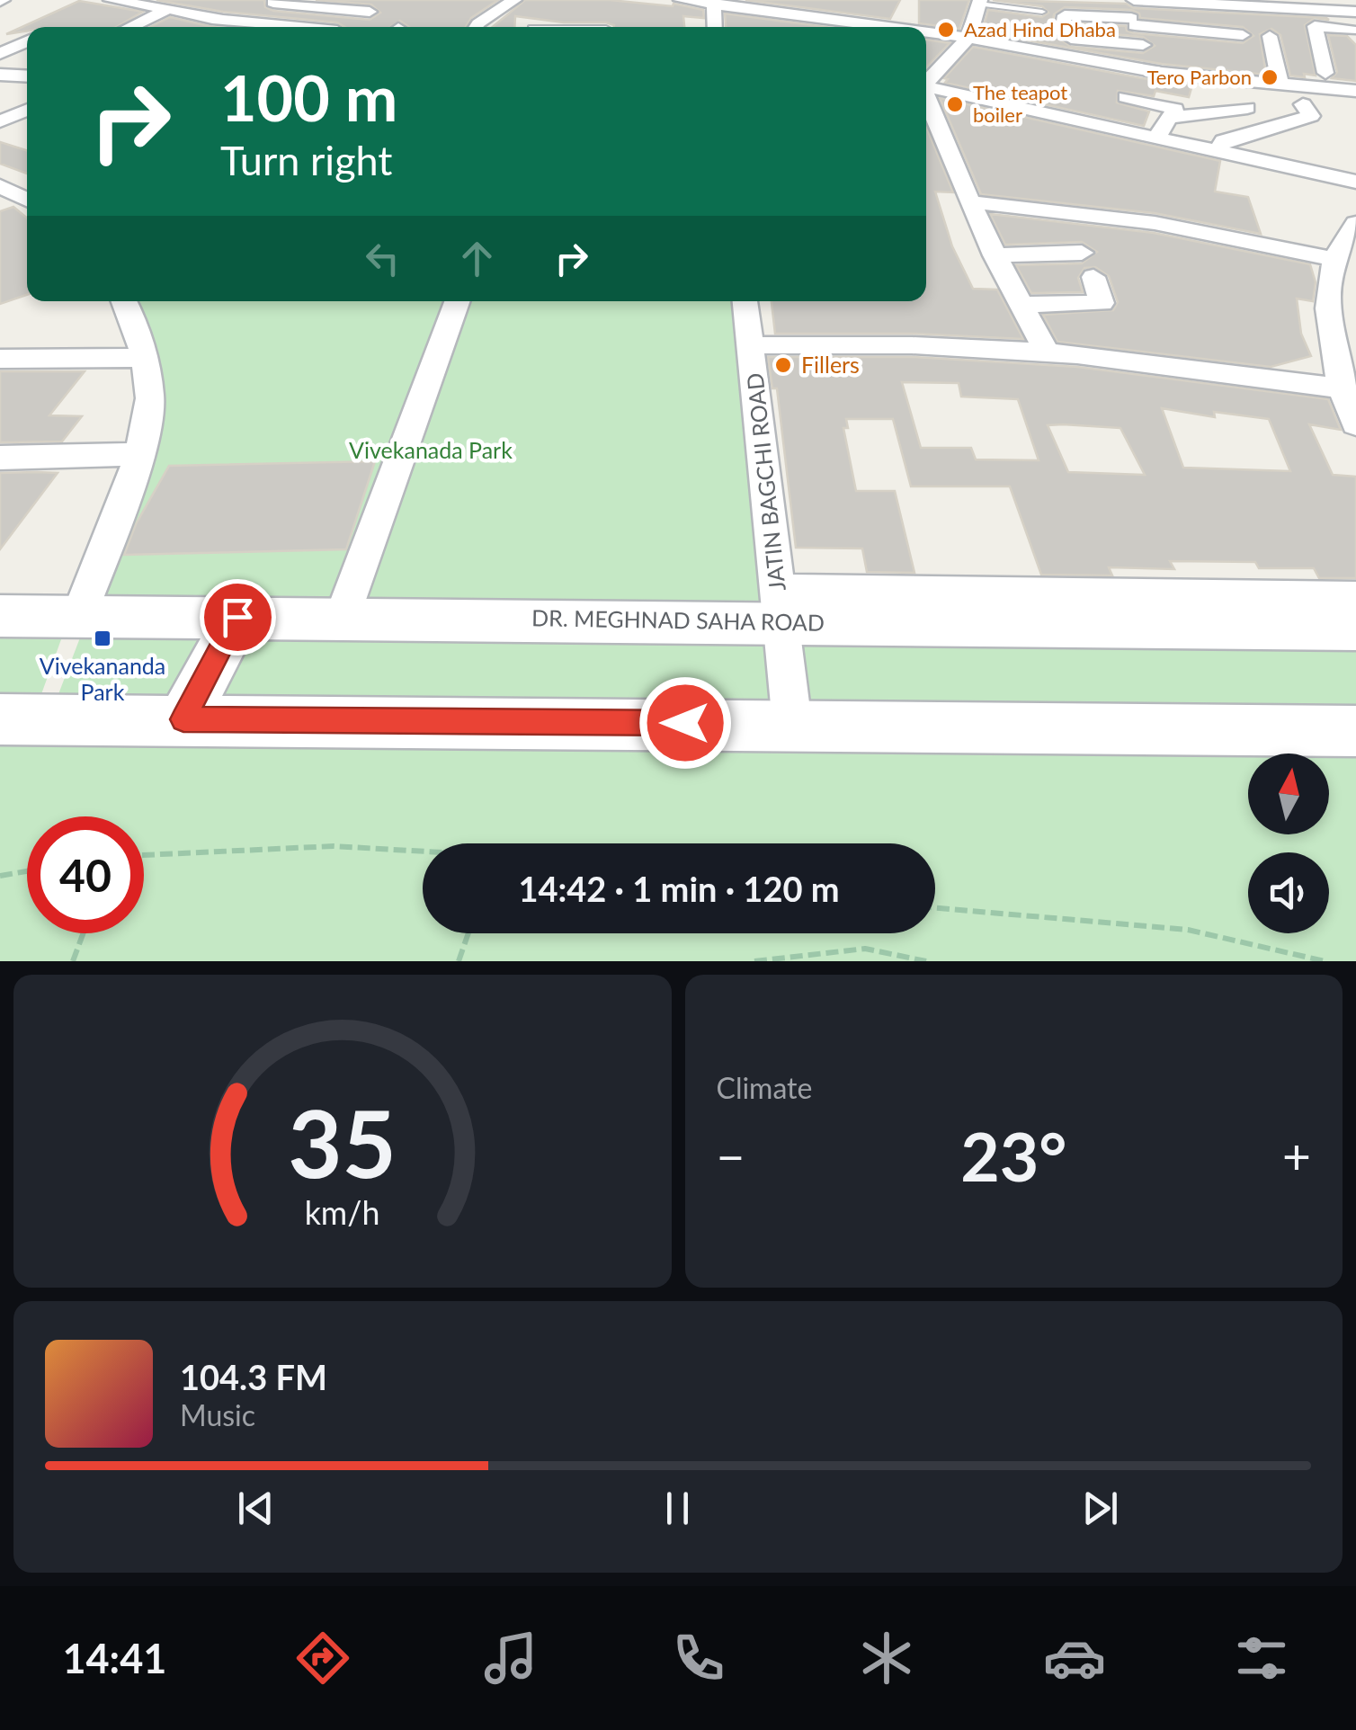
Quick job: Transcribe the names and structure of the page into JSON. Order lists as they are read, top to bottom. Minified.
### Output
{"streets":{"street":["JATIN BAGCHI ROAD","DR. MEGHNAD SAHA ROAD"]},"crossings":[["JATIN BAGCHI ROAD","DR. MEGHNAD SAHA ROAD"]],"parks":["Vivekanada Park"],"places":{"other":["Azad Hind Dhaba","Tero Parbon","The teapot boiler","Fillers"],"transit":["Vivekananda Park"]},"north":"top","page":{"turn":["100 m","Turn right"],"limit":"40","trip":"14:42 · 1 min · 120 m","tile":"Climate","heat":["−","23°","+"],"song":["104.3 FM","Music"],"tabs":"14:41","gauge":["35","km/h"]}}
